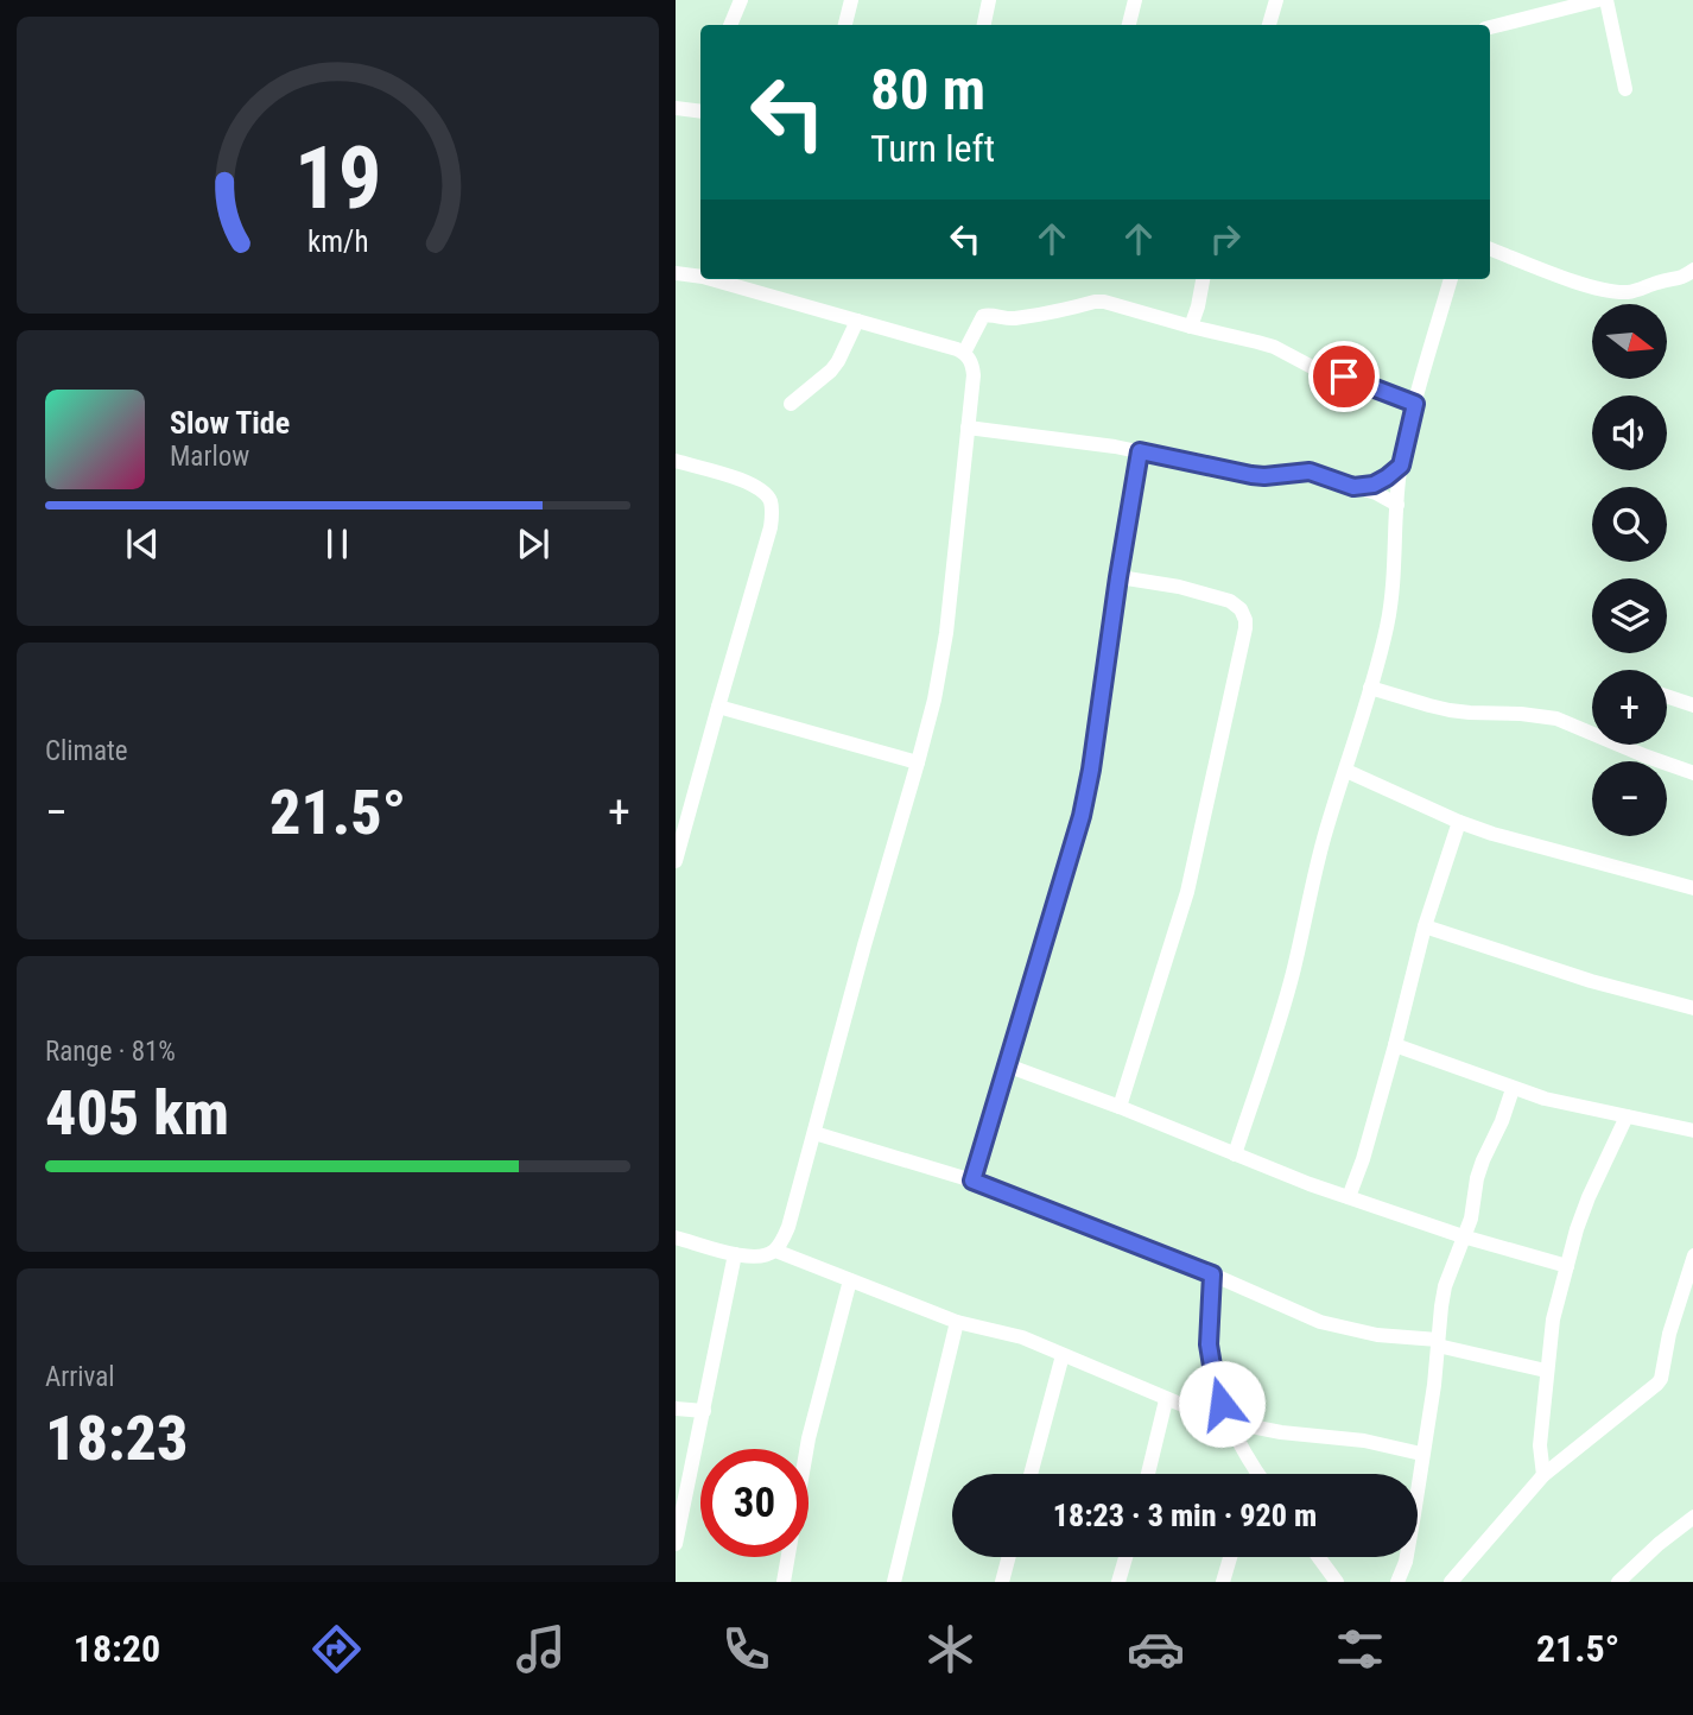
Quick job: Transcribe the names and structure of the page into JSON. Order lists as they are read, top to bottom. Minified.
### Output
{"north":"right","page":{"turn":["80 m","Turn left"],"map_buttons":["+","−"],"song":["Slow Tide","Marlow"],"tile":["Climate",["Range · 81%","405 km"],["Arrival","18:23"]],"heat":["−","21.5°","+"],"limit":"30","trip":"18:23 · 3 min · 920 m","tabs":["18:20","21.5°"],"gauge":["19","km/h"]}}
